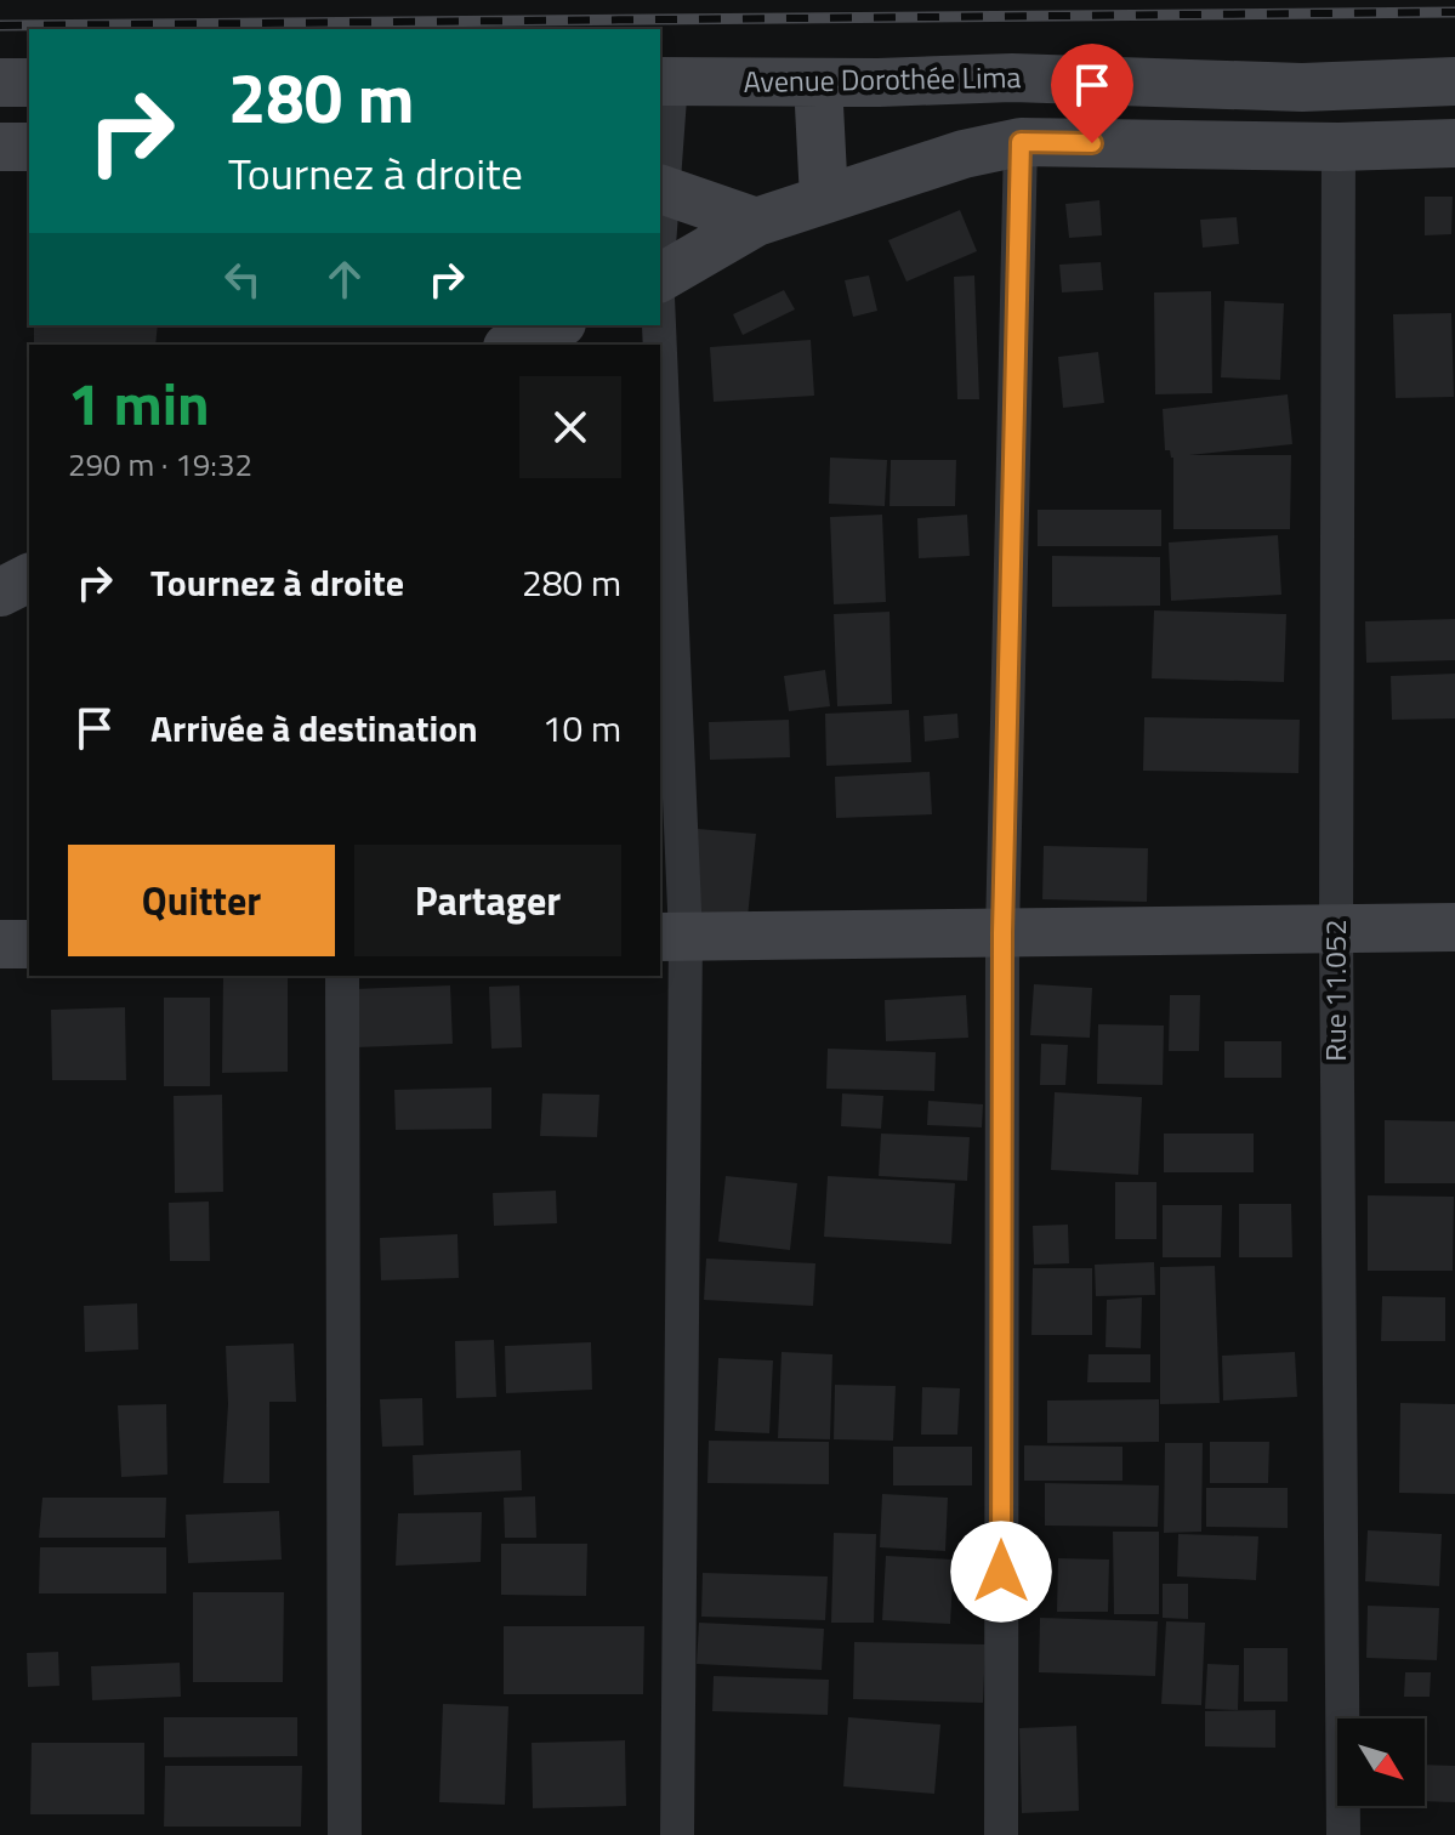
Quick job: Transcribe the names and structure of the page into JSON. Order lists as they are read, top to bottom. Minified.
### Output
{"streets":{"main road":["Avenue Dorothée Lima"],"street":["Rue 11.052"]},"north":"bottom right","page":{"turn":["280 m","Tournez à droite"],"heading":["1 min","290 m · 19:32"],"list":[{"name":"Tournez à droite","value":"280 m"},{"name":"Arrivée à destination","value":"10 m"}],"buttons":["Quitter","Partager"]}}
